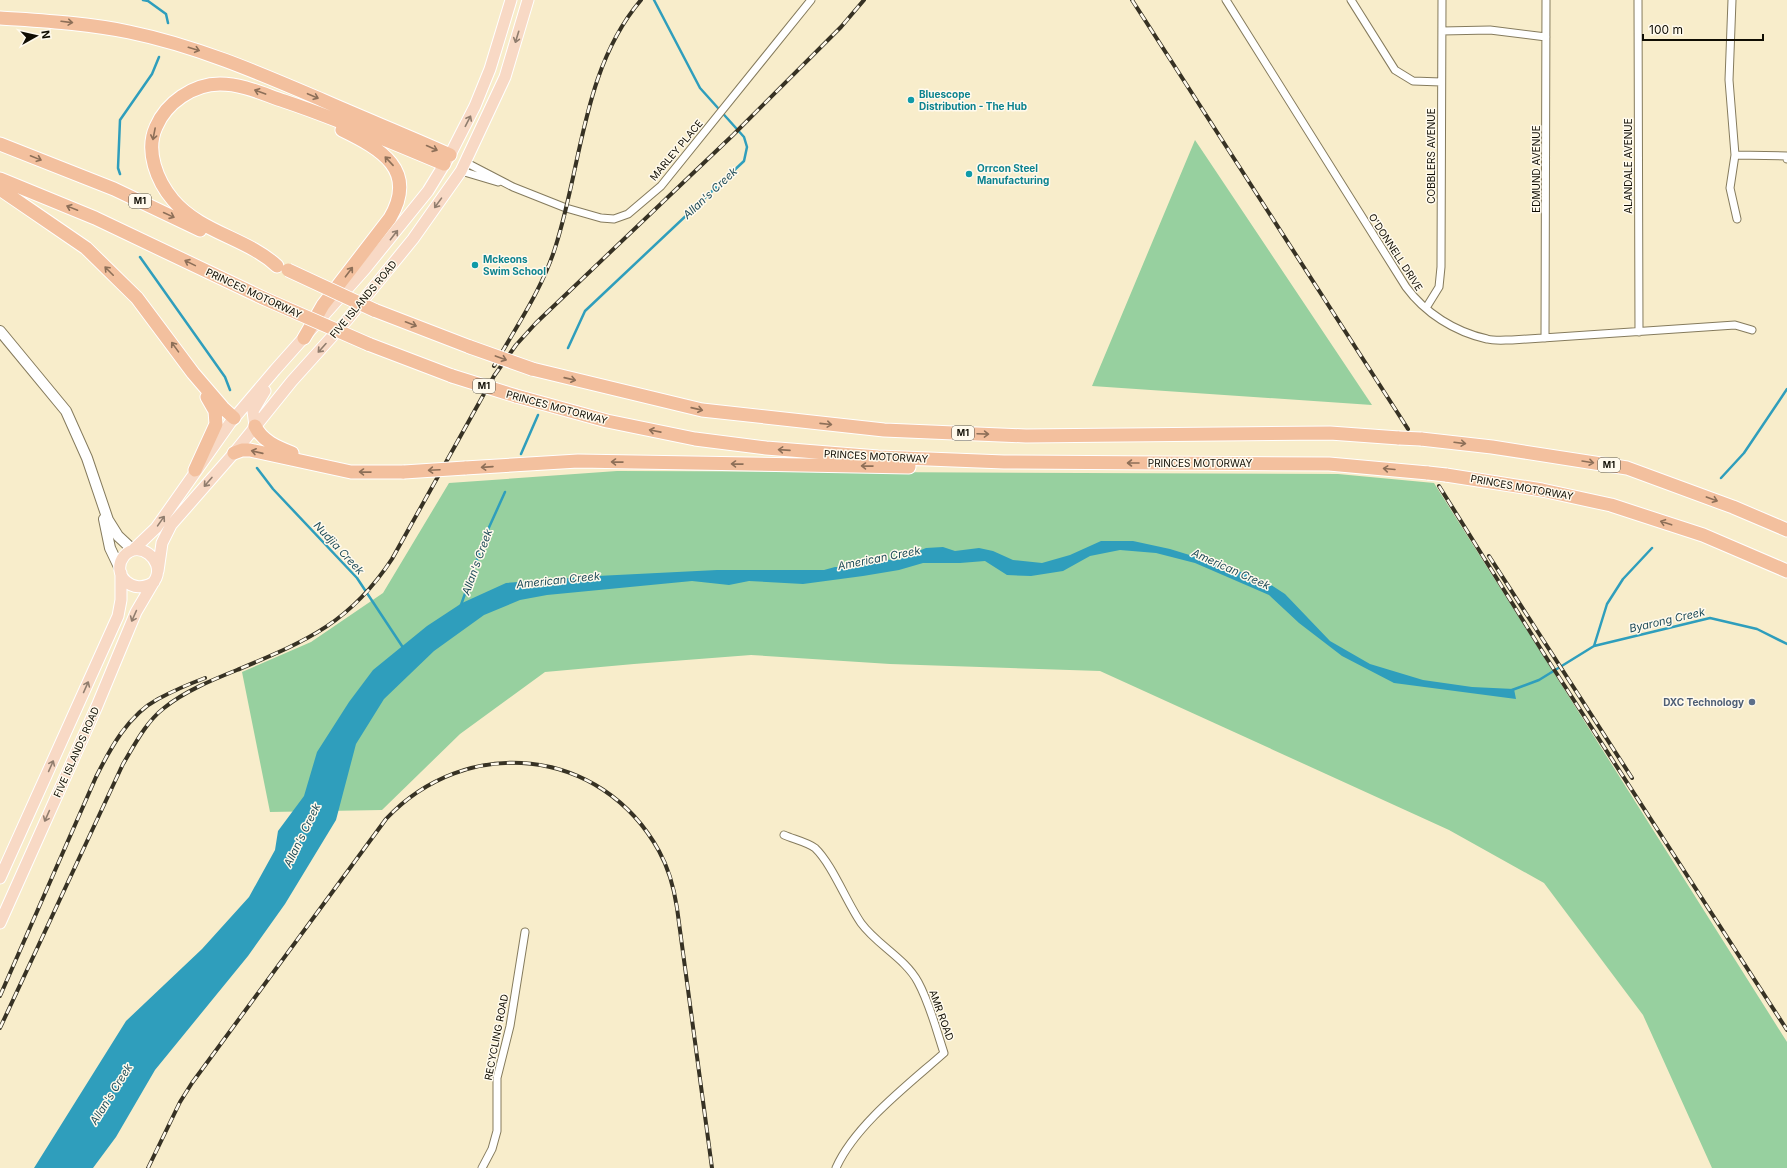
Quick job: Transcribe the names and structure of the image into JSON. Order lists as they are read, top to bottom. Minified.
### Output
{"streets":{"highway":["M1","PRINCES MOTORWAY"],"main road":["FIVE ISLANDS ROAD"],"street":["MARLEY PLACE","COBBLERS AVENUE","ALANDALE AVENUE","EDMUND AVENUE","O'DONNELL DRIVE","AMR ROAD","RECYCLING ROAD"]},"crossings":[["MARLEY PLACE","FIVE ISLANDS ROAD"],["COBBLERS AVENUE","O'DONNELL DRIVE"],["ALANDALE AVENUE","O'DONNELL DRIVE"],["EDMUND AVENUE","O'DONNELL DRIVE"]],"water":["Allan's Creek","Nudjia Creek","American Creek","Byarong Creek"],"places":["Bluescope Distribution - The Hub","Orrcon Steel Manufacturing","Mckeons Swim School","DXC Technology"],"scale_bar":"100 m","north":"right"}
